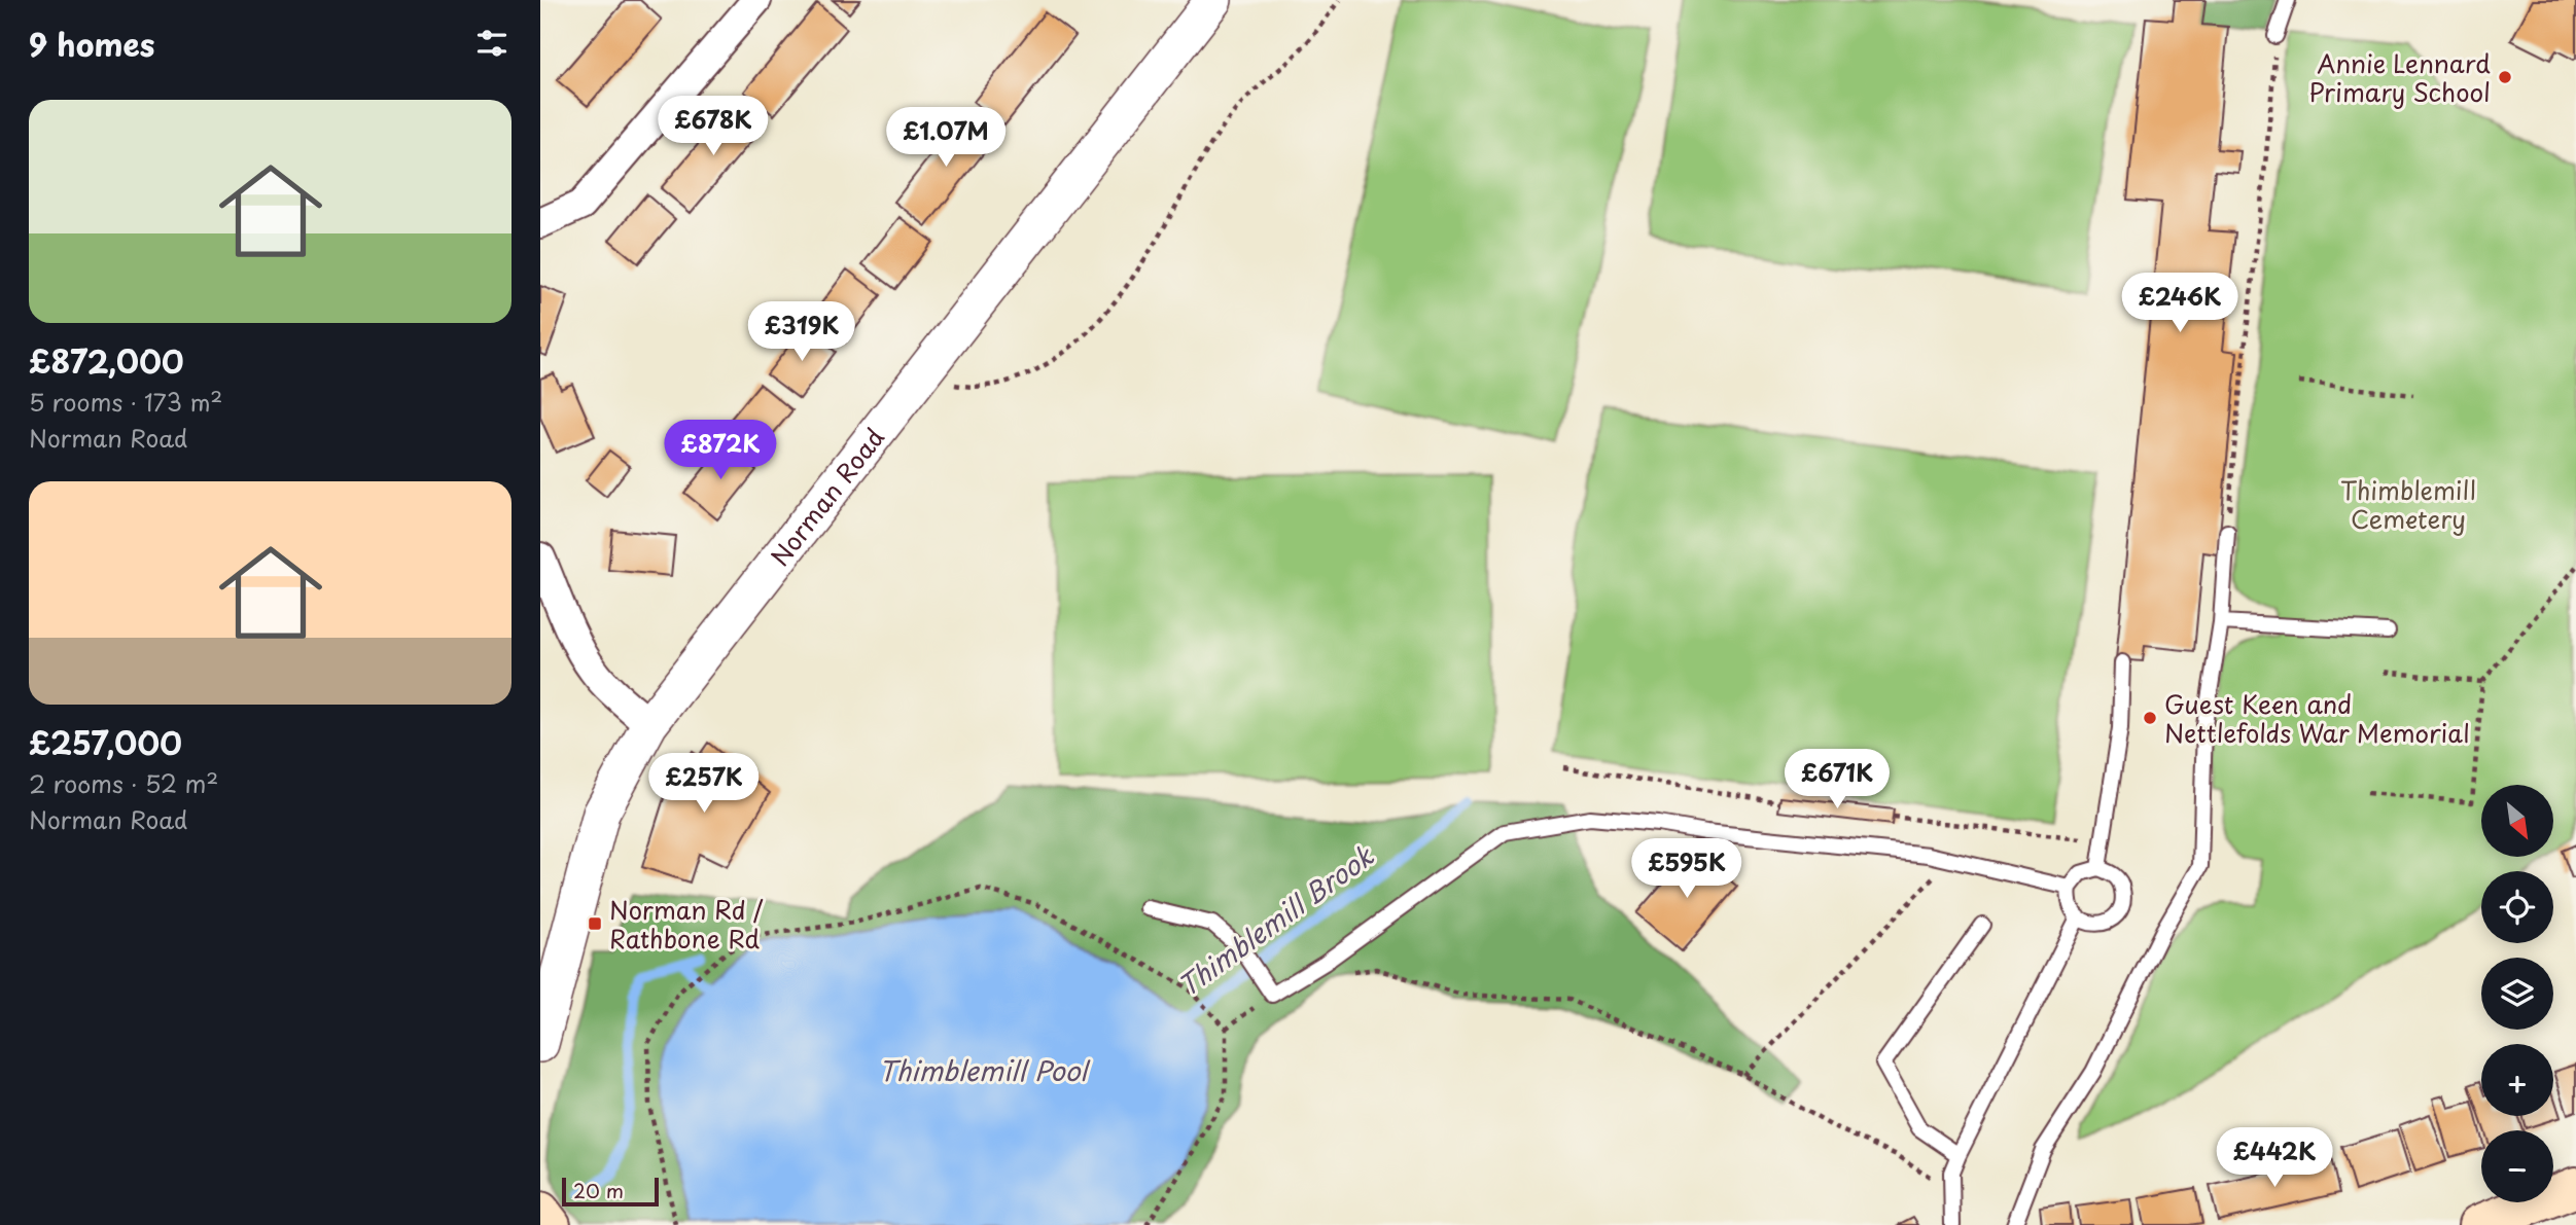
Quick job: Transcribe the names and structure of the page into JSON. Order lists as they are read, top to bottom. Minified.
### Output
{"streets":{"street":["Norman Road"]},"water":["Thimblemill Brook","Thimblemill Pool"],"parks":["Thimblemill Cemetery"],"places":{"other":["Annie Lennard Primary School","Guest Keen and Nettlefolds War Memorial"],"transit":["Norman Rd / Rathbone Rd"]},"scale_bar":"20 m","north":"bottom right","page":{"heading":"9 homes","list":[{"name":"£872,000","note":"5 rooms · 173 m² · Norman Road"},{"name":"£257,000","note":"2 rooms · 52 m² · Norman Road"}],"price":["£678K","£1.07M","£246K","£319K","£872K","£671K","£257K","£595K","£442K"],"map_buttons":["+","−"],"scale":"20 m"}}
